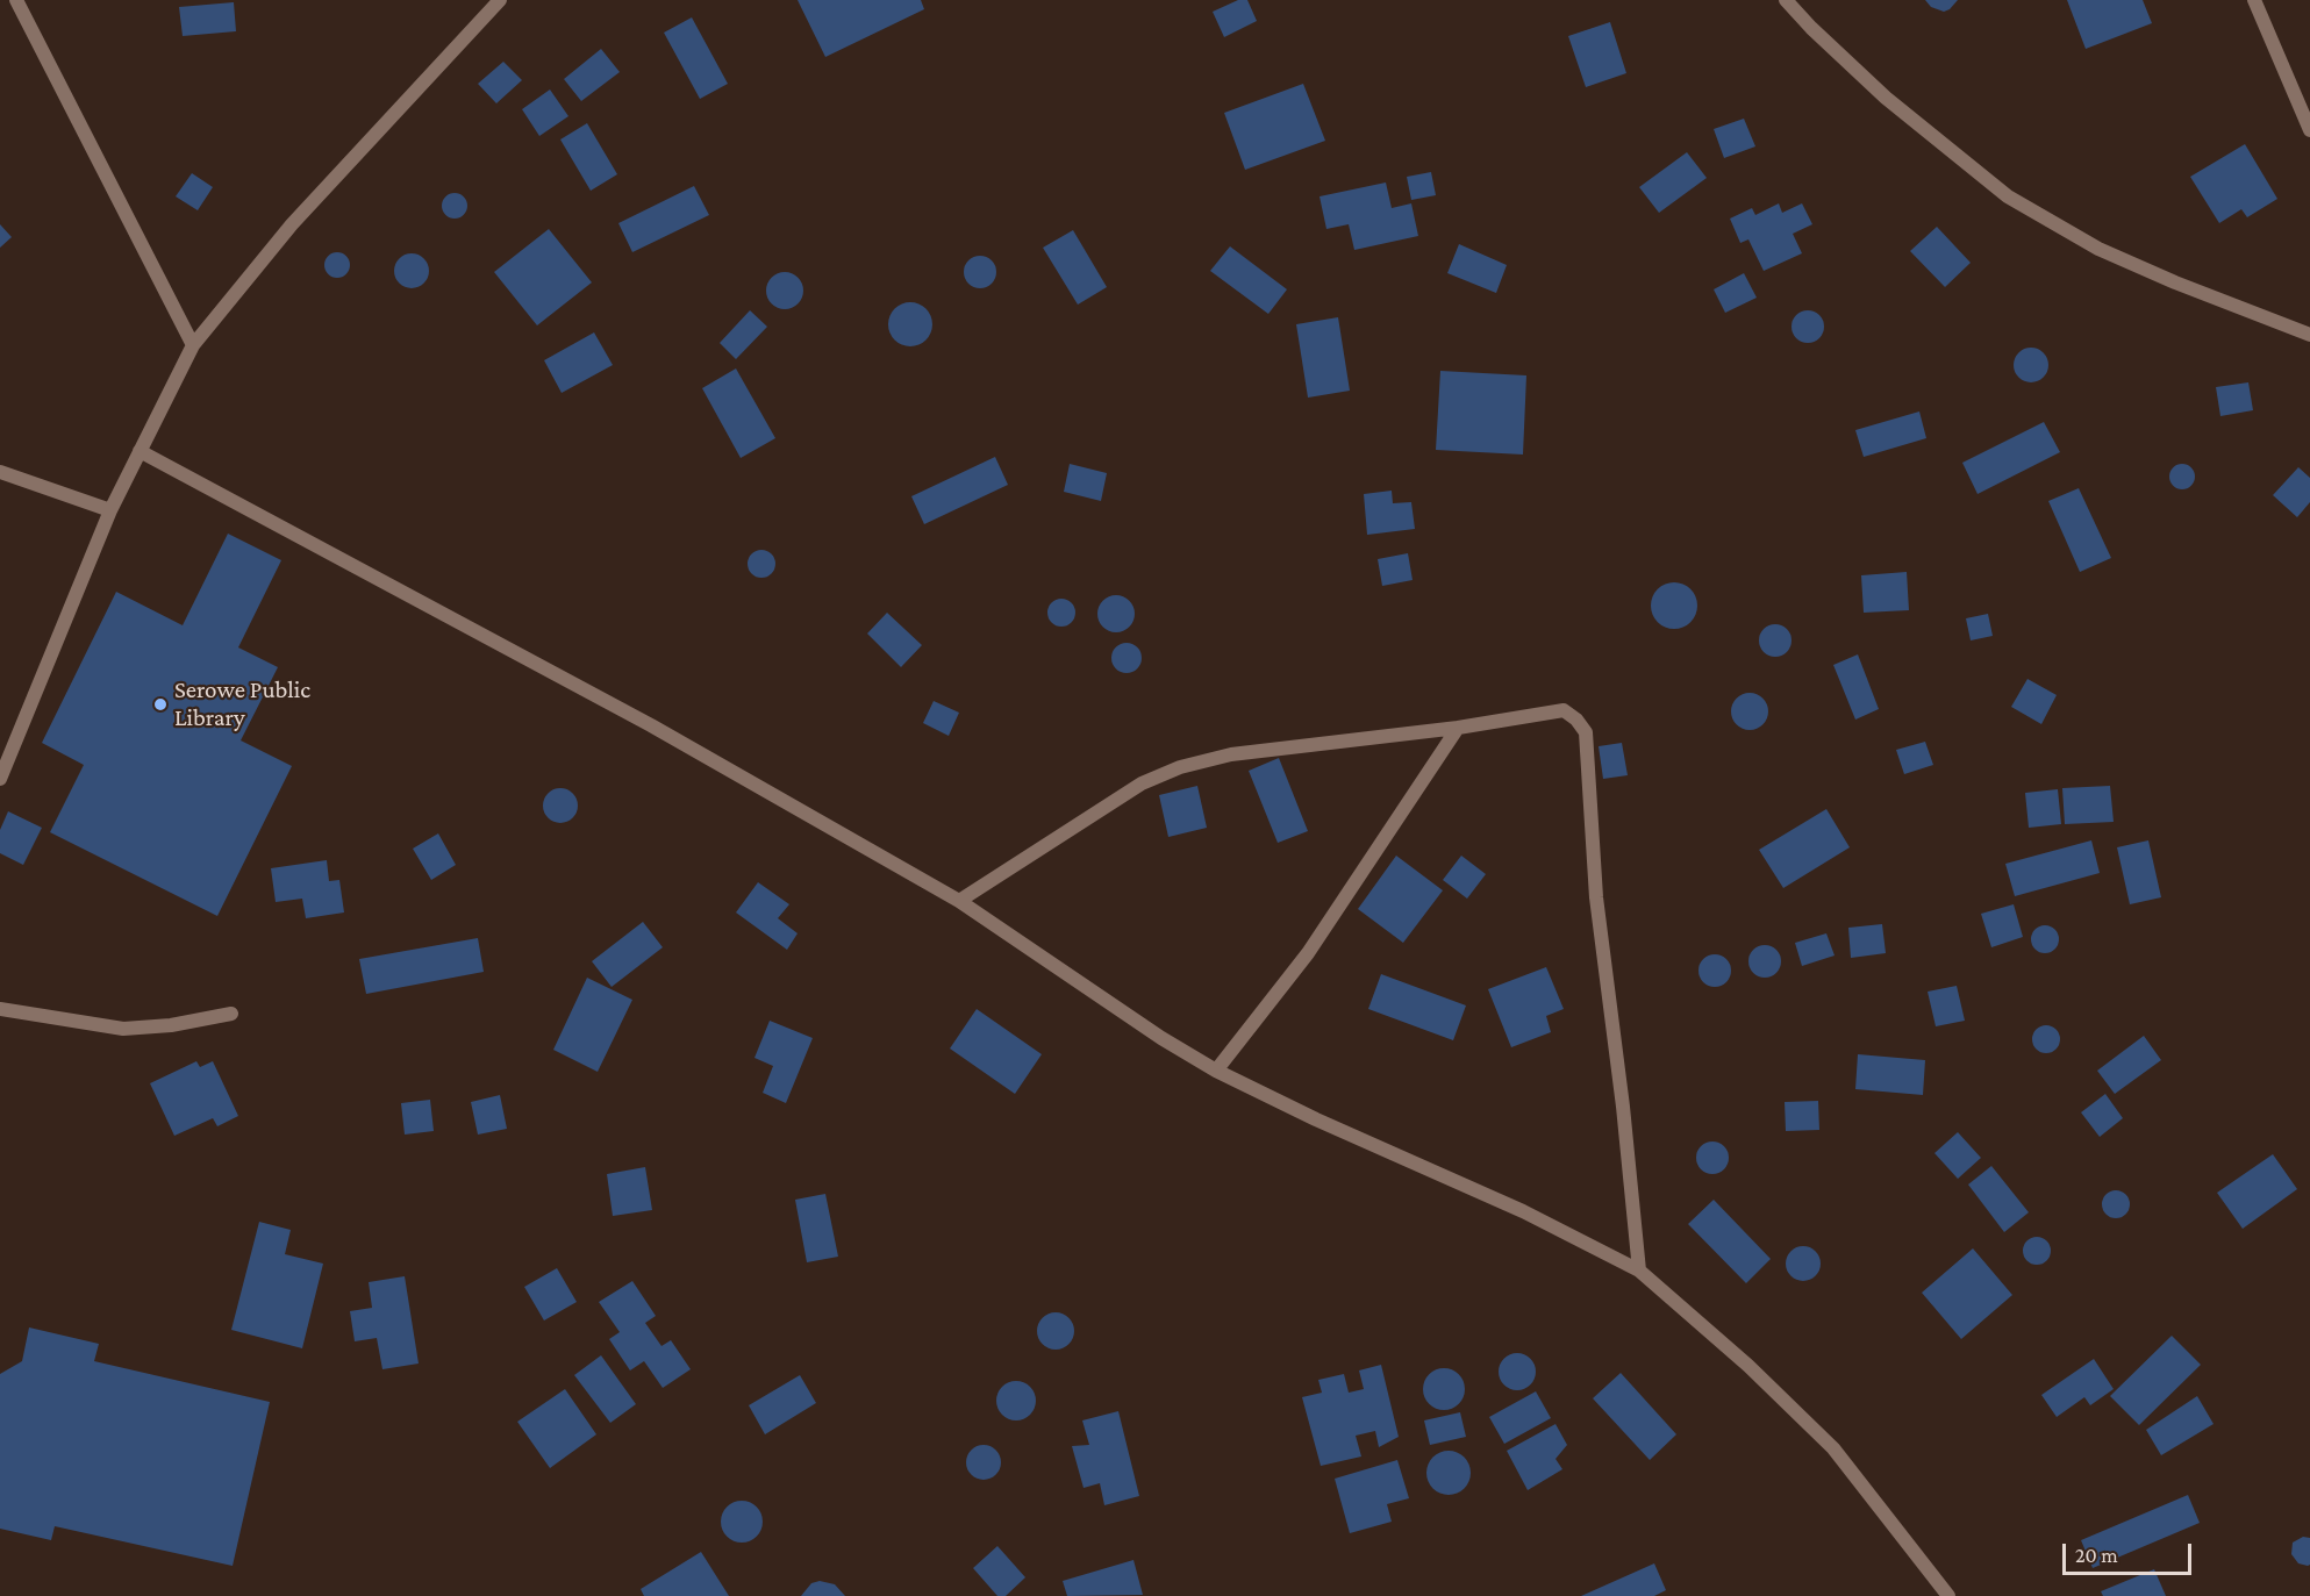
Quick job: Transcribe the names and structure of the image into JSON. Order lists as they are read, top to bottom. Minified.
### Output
{"places":["Serowe Public Library"],"scale_bar":"20 m"}
